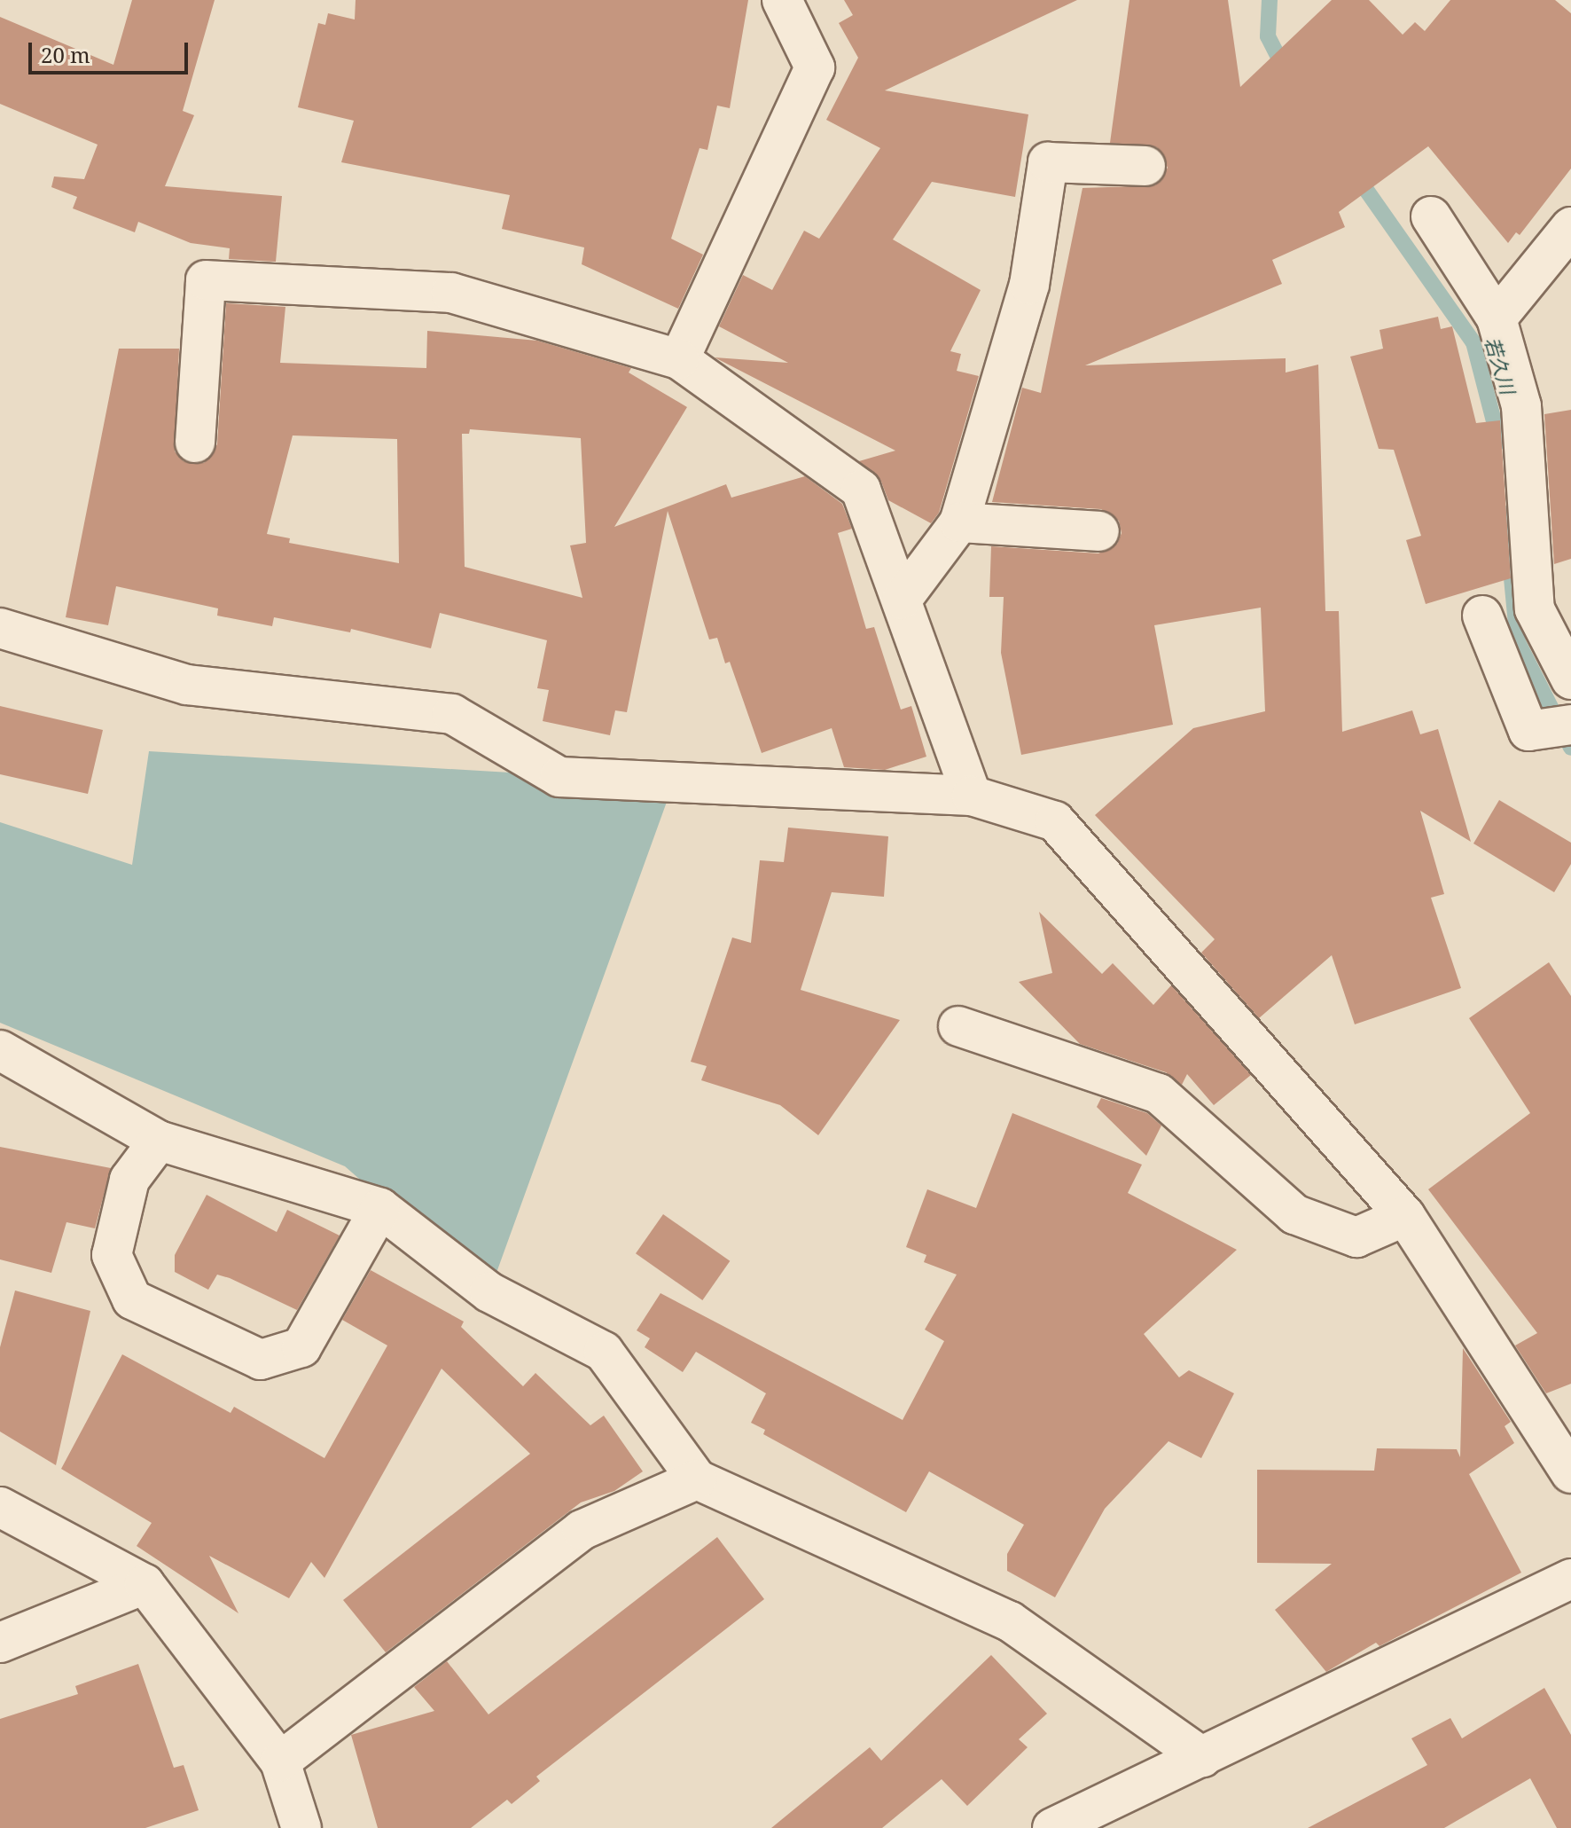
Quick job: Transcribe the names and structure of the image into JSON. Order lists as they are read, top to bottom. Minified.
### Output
{"water":["若久川"],"scale_bar":"20 m"}
